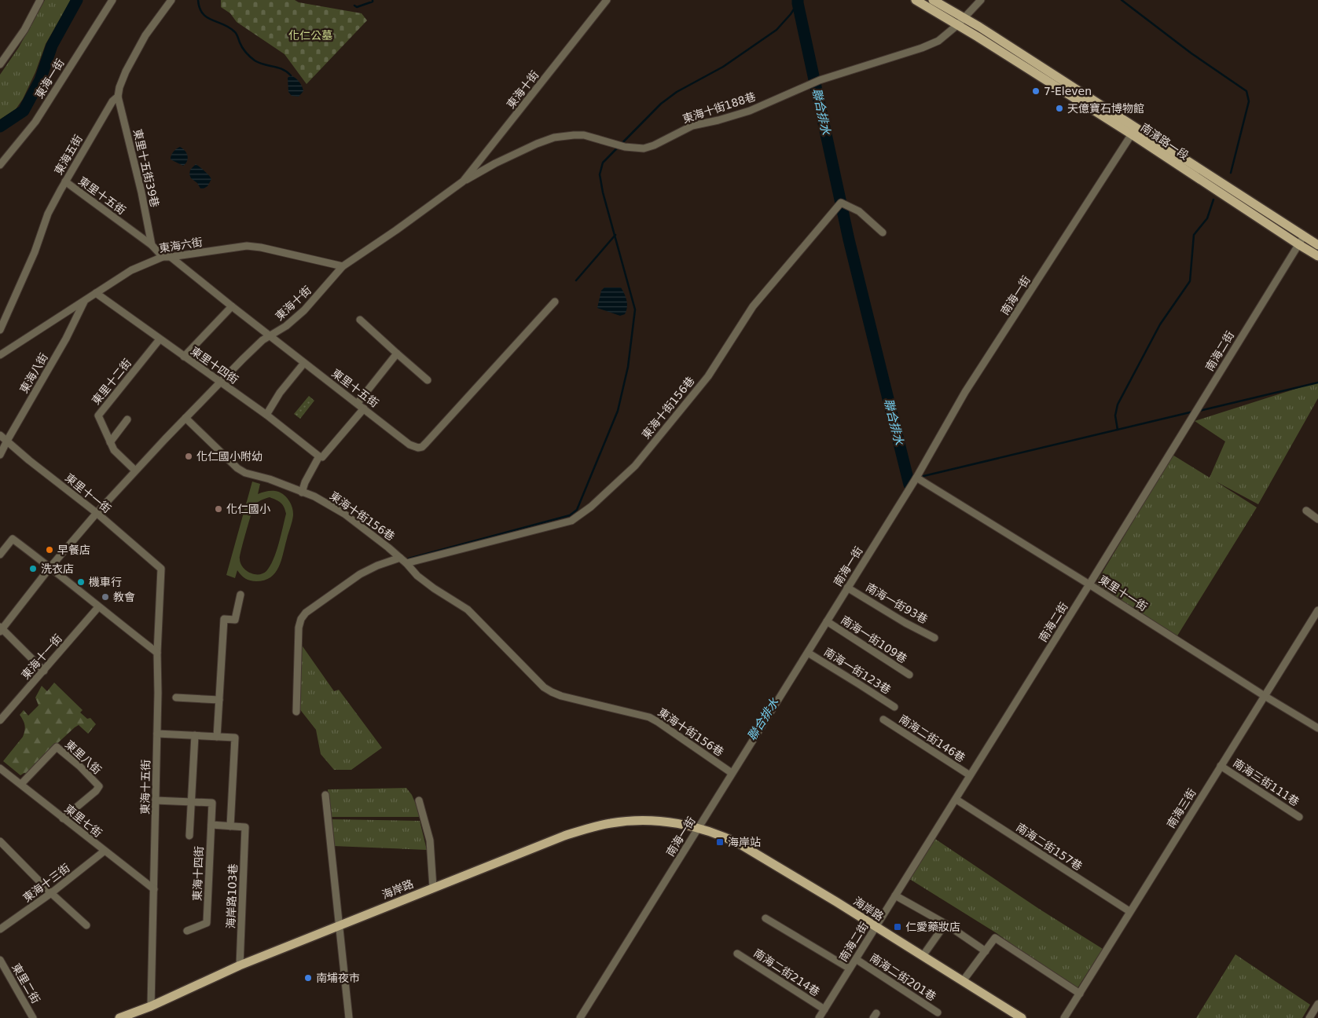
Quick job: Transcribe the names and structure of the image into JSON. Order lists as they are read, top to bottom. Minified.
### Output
{"streets":{"main road":["南濱路一段","海岸路"],"street":["東海一街","東海十街","東海十街188巷","東海五街","東里十五街39巷","東里十五街","東海六街","南海一街","南海二街","東里十四街","東海八街","東里十二街","東海十街156巷","東里十一街","南海一街93巷","南海一街109巷","東海十一街","南海一街123巷","南海二街146巷","東里八街","南海三街111巷","東海十五街","南海三街","東里七街","南海二街157巷","東海十四街","東海十三街","海岸路103巷","南海二街214巷","南海二街201巷","東里二街"]},"crossings":[["東海十街","東海十街188巷"],["東海十街","東里十五街"],["東海十街","東海六街"],["東海十街","東里十四街"],["東海十街","東里十二街"],["東海十街","東海十街156巷"],["東海十街","東里十一街"],["東海十街188巷","南濱路一段"],["南濱路一段","南海一街"],["南濱路一段","南海二街"],["東海五街","東里十五街39巷"],["東海五街","東里十五街"],["東里十五街39巷","東里十五街"],["東里十五街","東海六街"],["東海六街","東里十四街"],["東海六街","東海八街"],["南海一街","東海十街156巷"],["南海一街","東里十一街"],["南海一街","南海一街93巷"],["南海一街","南海一街109巷"],["南海一街","南海一街123巷"],["南海一街","海岸路"],["南海二街","東里十一街"],["南海二街","南海二街146巷"],["南海二街","南海二街157巷"],["南海二街","海岸路"],["南海二街","南海二街214巷"],["南海二街","南海二街201巷"],["東里十四街","東里十二街"],["東海八街","東里十一街"],["東里十一街","東海十五街"],["東里十一街","南海三街"],["東里八街","東里七街"],["南海三街111巷","南海三街"],["東海十五街","東里七街"],["東海十五街","海岸路"],["南海三街","南海二街157巷"],["東里七街","東海十三街"],["海岸路","海岸路103巷"]],"water":["聯合排水"],"parks":["化仁公墓"],"places":{"other":["7-Eleven","天億寶石博物館","化仁國小附幼","化仁國小","早餐店","洗衣店","機車行","教會","南埔夜市"],"transit":["海岸站","仁愛藥妝店"]}}
